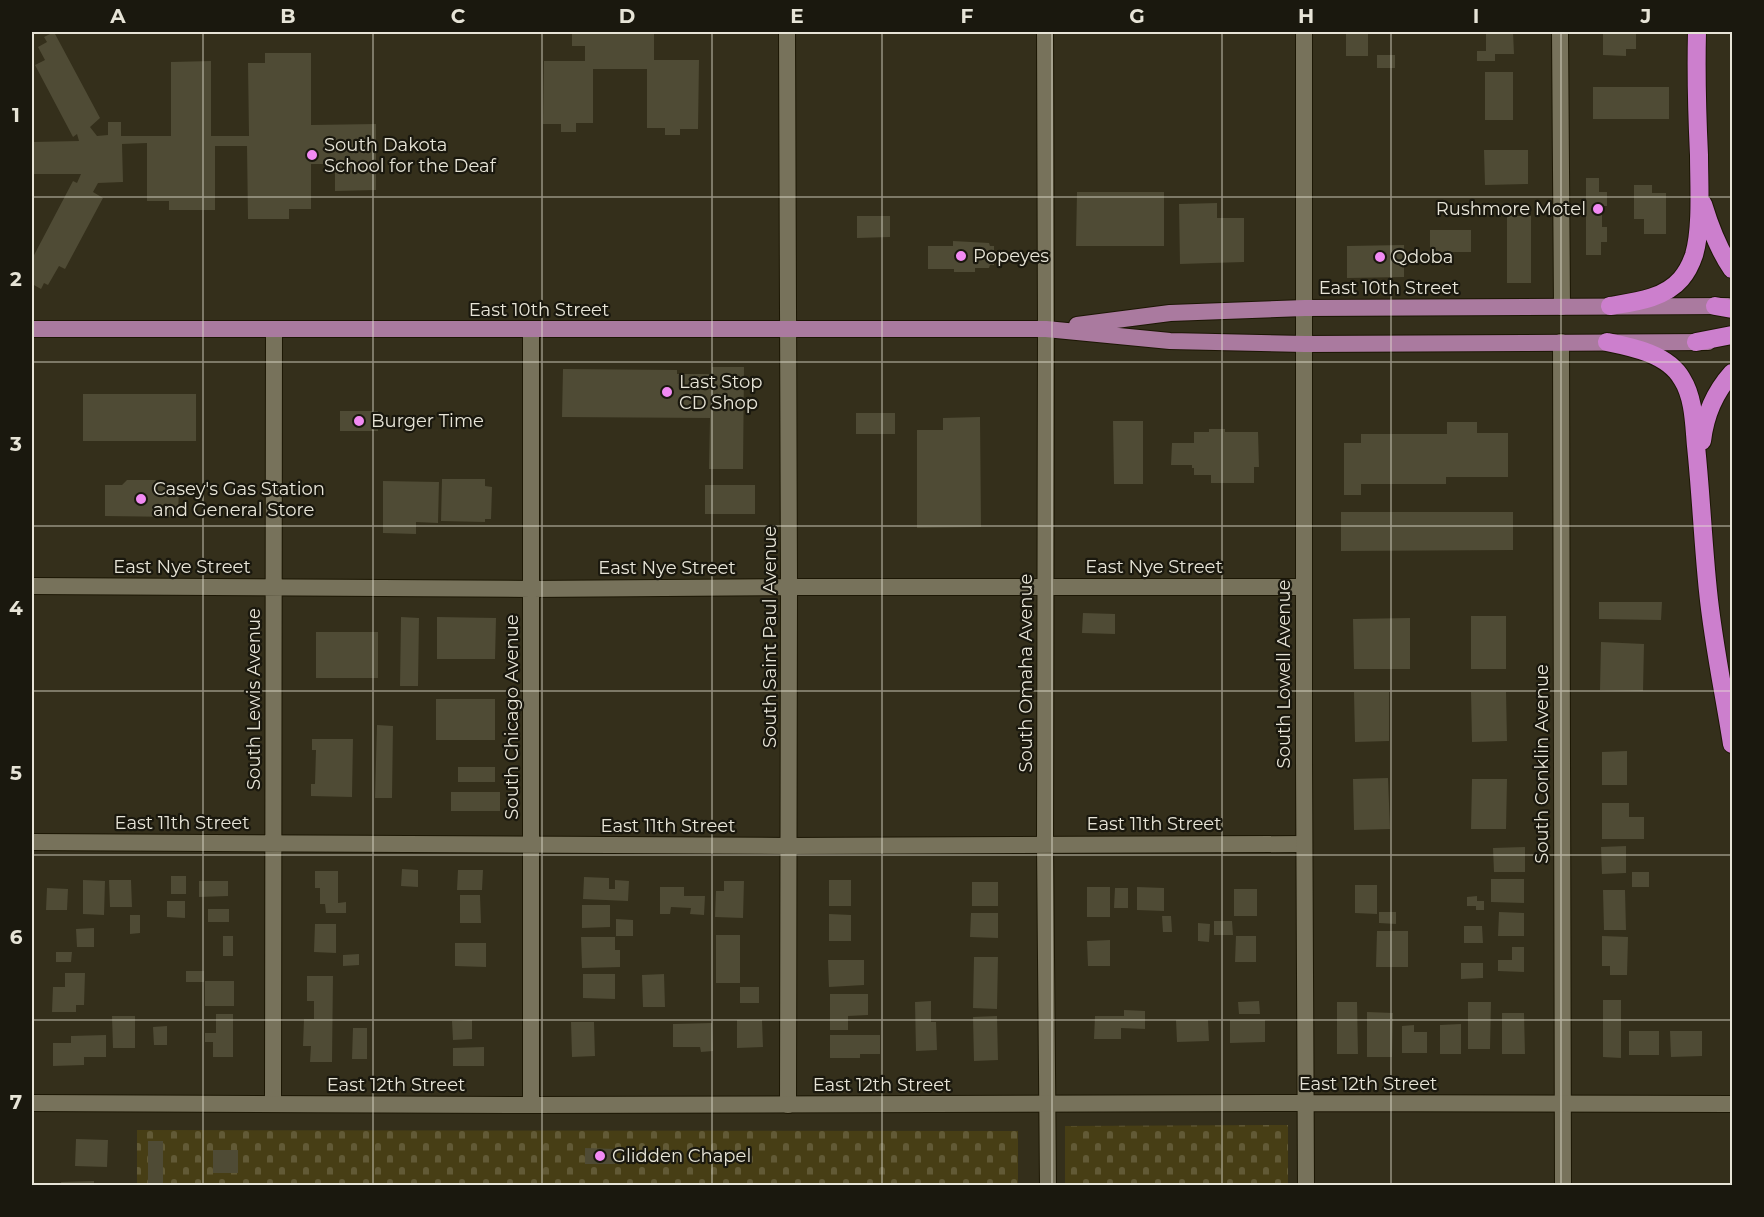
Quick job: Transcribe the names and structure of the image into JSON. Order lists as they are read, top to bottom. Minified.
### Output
{"streets":{"main road":["East 10th Street"],"street":["East Nye Street","South Saint Paul Avenue","South Omaha Avenue","South Lowell Avenue","South Lewis Avenue","South Chicago Avenue","South Conklin Avenue","East 11th Street","East 12th Street"]},"crossings":[["East 10th Street","South Saint Paul Avenue"],["East 10th Street","South Omaha Avenue"],["East 10th Street","South Lowell Avenue"],["East 10th Street","South Lewis Avenue"],["East 10th Street","South Chicago Avenue"],["East 10th Street","South Conklin Avenue"],["East Nye Street","South Saint Paul Avenue"],["East Nye Street","South Omaha Avenue"],["East Nye Street","South Lowell Avenue"],["East Nye Street","South Lewis Avenue"],["East Nye Street","South Chicago Avenue"],["South Saint Paul Avenue","East 11th Street"],["South Saint Paul Avenue","East 12th Street"],["South Omaha Avenue","East 11th Street"],["South Omaha Avenue","East 12th Street"],["South Lowell Avenue","East 11th Street"],["South Lowell Avenue","East 12th Street"],["South Lewis Avenue","East 11th Street"],["South Lewis Avenue","East 12th Street"],["South Chicago Avenue","East 11th Street"],["South Chicago Avenue","East 12th Street"],["South Conklin Avenue","East 12th Street"]],"places":["South Dakota School for the Deaf","Rushmore Motel","Popeyes","Qdoba","Last Stop CD Shop","Burger Time","Casey's Gas Station and General Store","Glidden Chapel"],"grid":{"columns":["A","B","C","D","E","F","G","H","I","J"],"rows":["1","2","3","4","5","6","7"]}}
